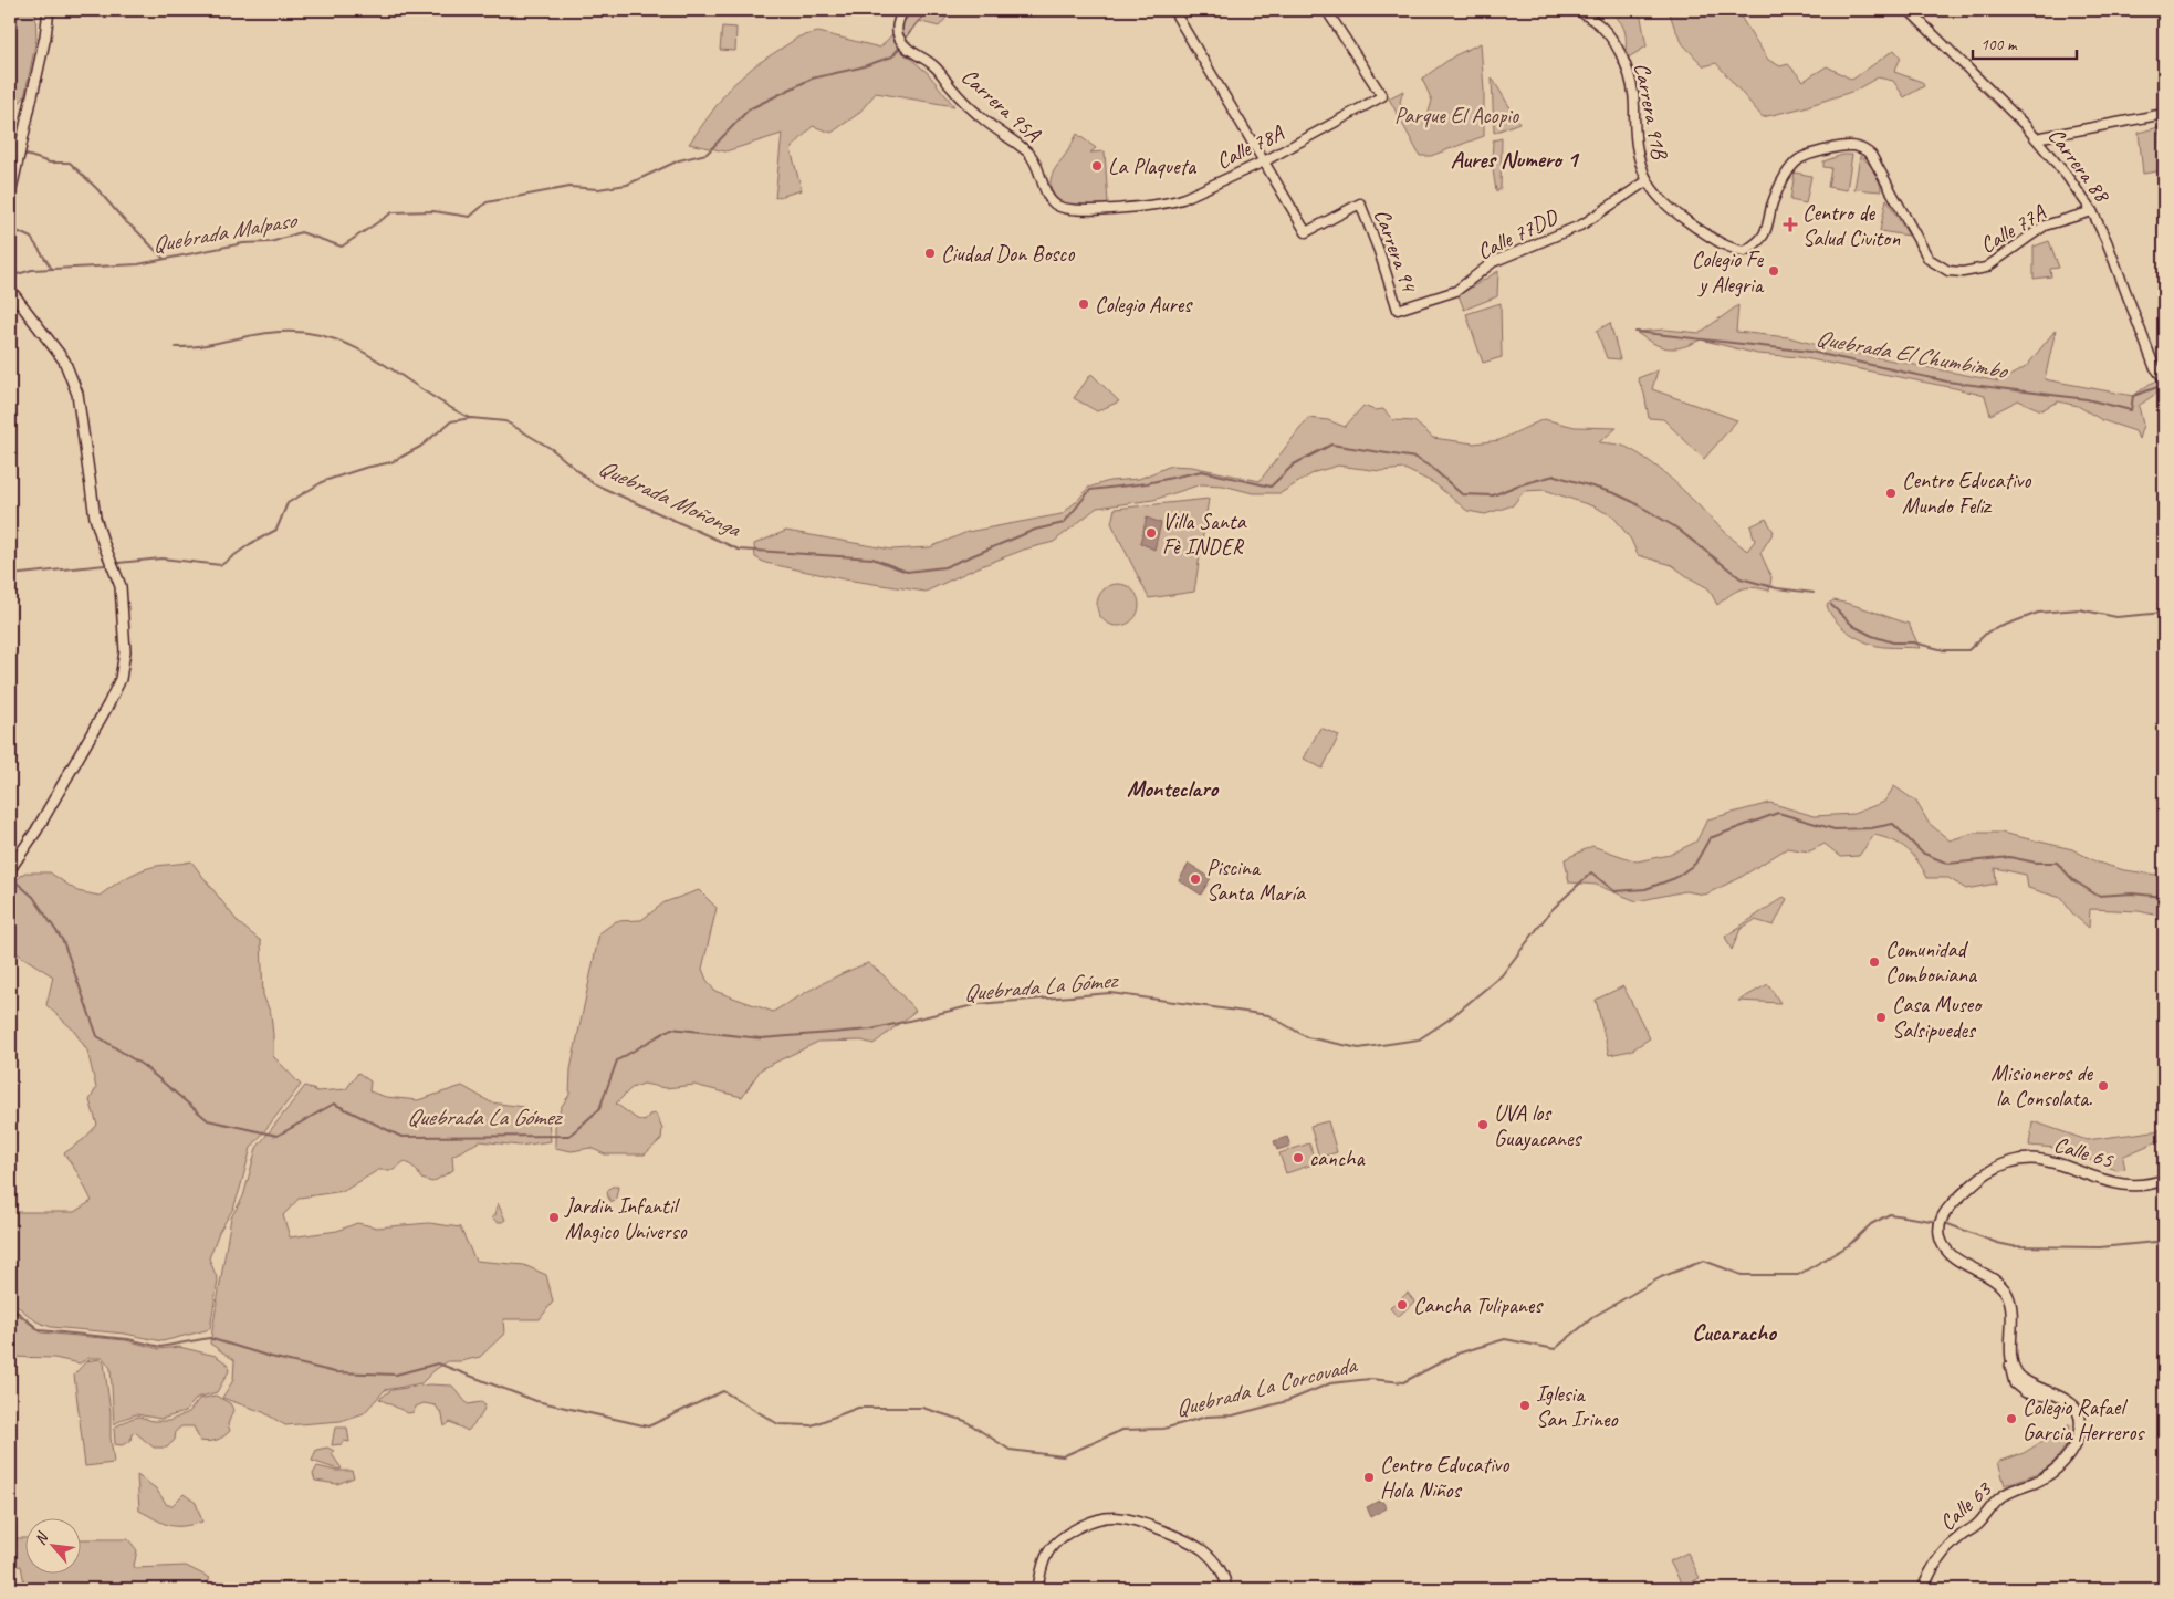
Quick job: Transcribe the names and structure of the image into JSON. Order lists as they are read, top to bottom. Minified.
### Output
{"streets":{"main road":["Calle 65","Calle 63"],"street":["Carrera 95A","Carrera 91B","Calle 78A","Carrera 88","Calle 77A","Calle 77DD","Carrera 94"]},"crossings":[["Carrera 95A","Calle 78A"],["Carrera 91B","Calle 77A"],["Carrera 91B","Calle 77DD"],["Calle 78A","Carrera 94"],["Carrera 88","Calle 77A"],["Calle 77DD","Carrera 94"]],"districts":["Aures Numero 1","Monteclaro","Cucaracho"],"water":["Quebrada Malpaso","Quebrada El Chumbimbo","Quebrada Moñonga","Quebrada La Gómez","Quebrada La Corcovada"],"parks":["Parque El Acopio"],"places":{"other":["La Plaqueta","Ciudad Don Bosco","Colegio Fe y Alegria","Colegio Aures","Centro Educativo Mundo Feliz","Villa Santa Fè INDER","Piscina Santa María","Comunidad Comboniana","Casa Museo Salsipuedes","Misioneros de la Consolata.","UVA los Guayacanes","cancha","Jardin Infantil Magico Universo","Cancha Tulipanes","Iglesia San Irineo","Colegio Rafael Garcia Herreros","Centro Educativo Hola Niños"],"health":["Centro de Salud Civiton"]},"scale_bar":"100 m","north":"top left"}
